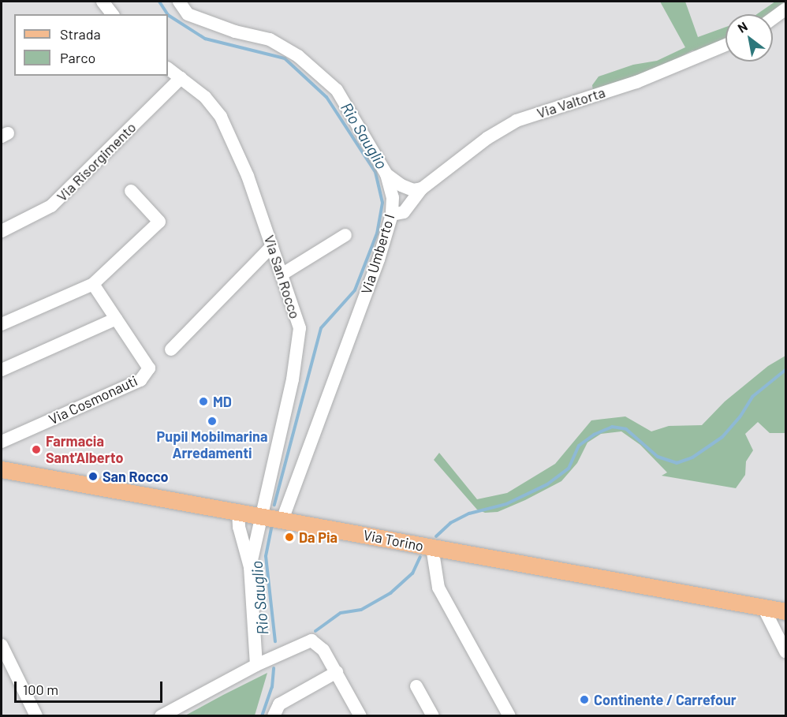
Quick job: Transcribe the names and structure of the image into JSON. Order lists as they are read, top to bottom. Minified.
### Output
{"streets":{"main road":["Via Torino"],"street":["Via Valtorta","Via Risorgimento","Via Umberto I","Via San Rocco","Via Cosmonauti"]},"crossings":[["Via Valtorta","Via Umberto I"],["Via Risorgimento","Via San Rocco"],["Via Umberto I","Via Torino"],["Via San Rocco","Via Torino"]],"water":["Rio Sauglio"],"places":["MD","Pupil Mobilmarina Arredamenti","Farmacia Sant'Alberto","San Rocco","Da Pia","Continente / Carrefour"],"legend":["Strada","Parco"],"scale_bar":"100 m","north":"top left"}
